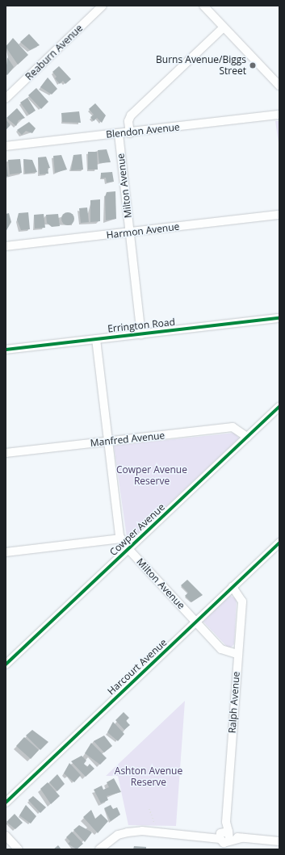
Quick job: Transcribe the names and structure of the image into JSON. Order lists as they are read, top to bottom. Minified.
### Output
{"streets":{"street":["Reaburn Avenue","Blendon Avenue","Milton Avenue","Harmon Avenue","Errington Road","Manfred Avenue","Cowper Avenue","Harcourt Avenue","Ralph Avenue"]},"crossings":[["Blendon Avenue","Milton Avenue"],["Milton Avenue","Harmon Avenue"],["Milton Avenue","Errington Road"],["Milton Avenue","Manfred Avenue"],["Milton Avenue","Cowper Avenue"],["Milton Avenue","Harcourt Avenue"],["Milton Avenue","Ralph Avenue"],["Manfred Avenue","Cowper Avenue"],["Harcourt Avenue","Ralph Avenue"]],"parks":["Cowper Avenue Reserve","Ashton Avenue Reserve"],"places":["Burns Avenue/Biggs Street"]}
